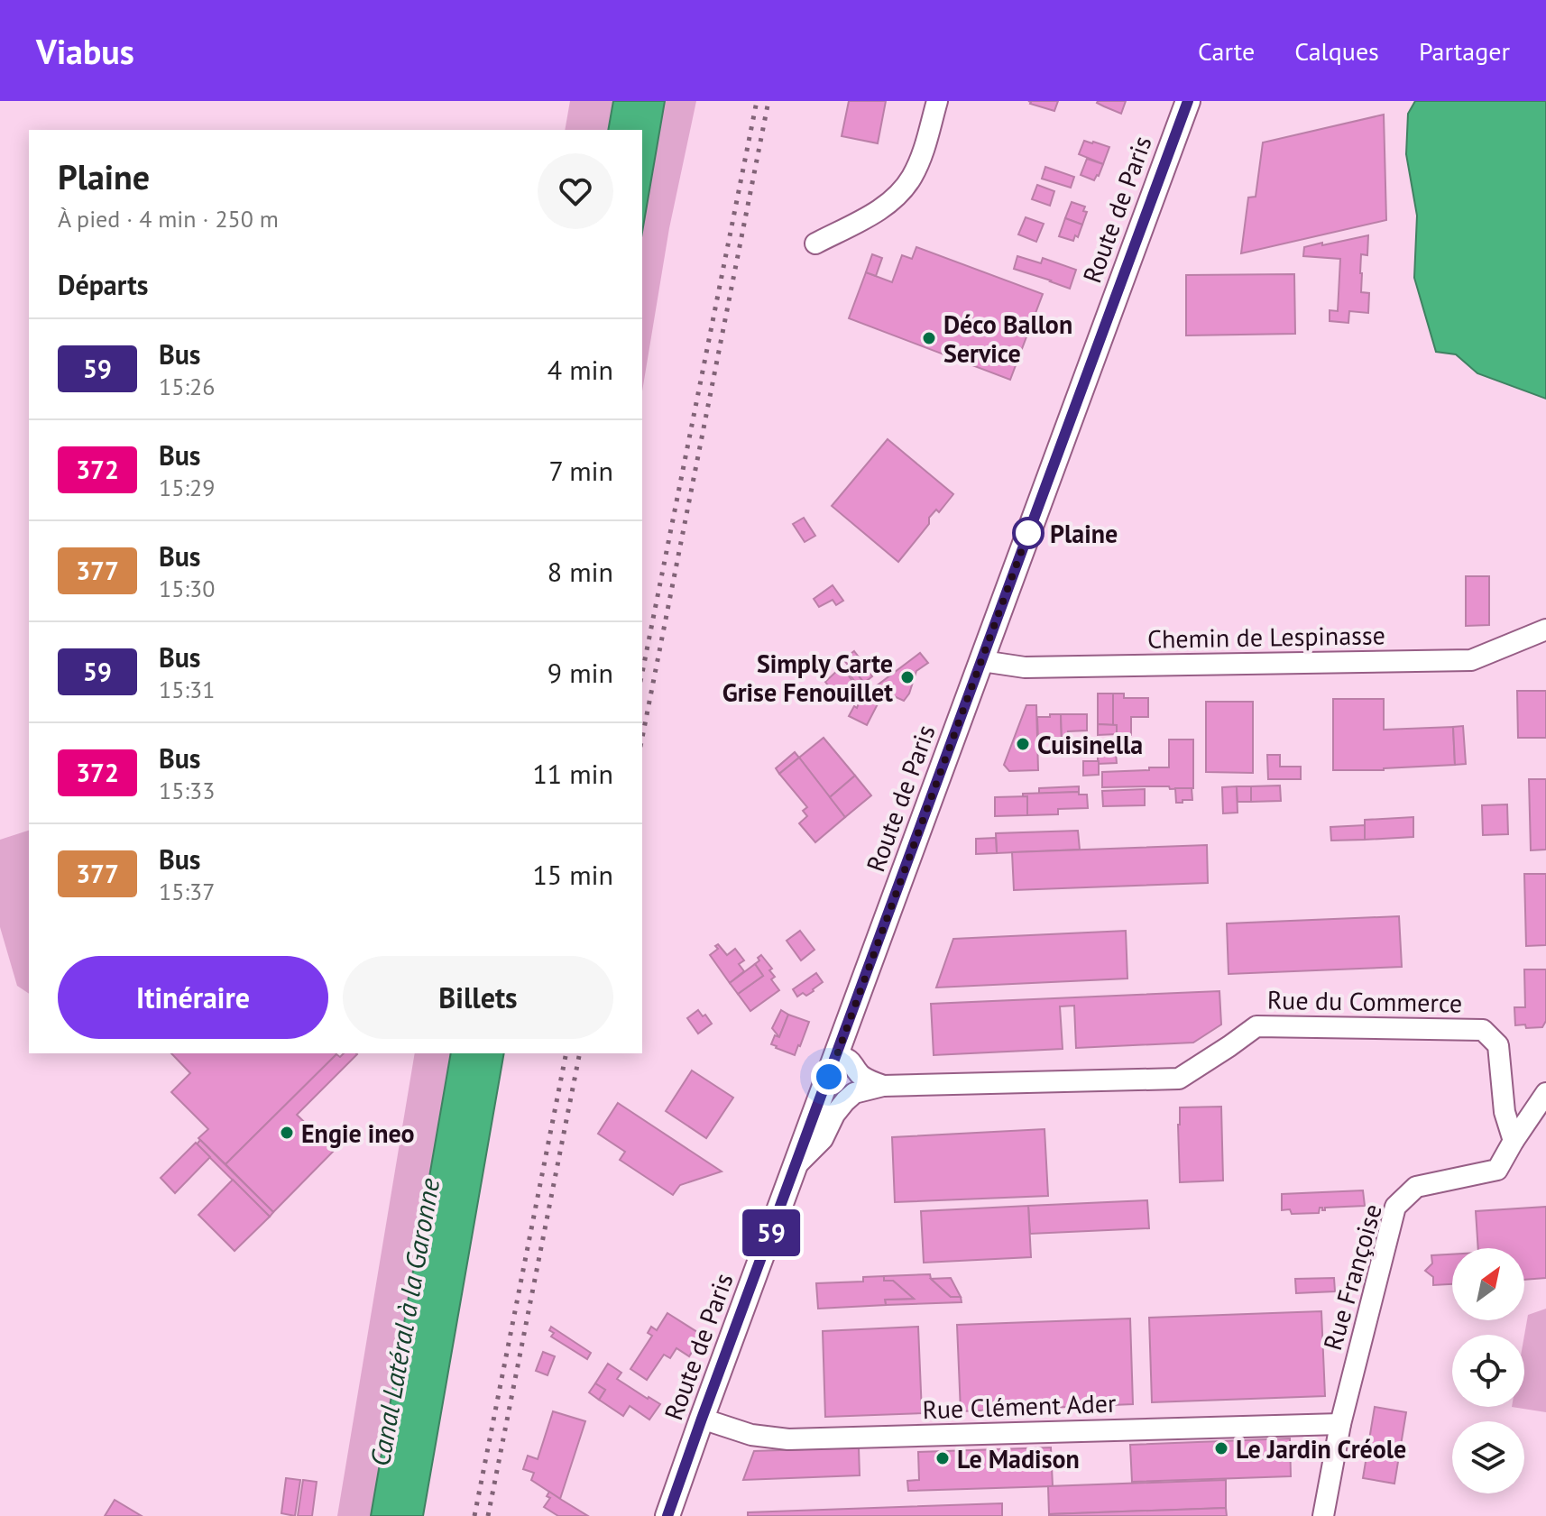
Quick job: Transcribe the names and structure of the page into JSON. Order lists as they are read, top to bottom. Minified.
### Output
{"streets":{"main road":["Route de Paris"],"street":["Chemin de Lespinasse","Rue du Commerce","Rue Françoise","Rue Clément Ader"]},"crossings":[["Route de Paris","Chemin de Lespinasse"],["Route de Paris","Rue du Commerce"],["Route de Paris","Rue Clément Ader"],["Rue du Commerce","Rue Françoise"],["Rue Françoise","Rue Clément Ader"]],"water":["Canal Latéral à la Garonne"],"places":["Déco Ballon Service","Plaine","Simply Carte Grise Fenouillet","Cuisinella","Engie ineo","Le Jardin Créole","Le Madison"],"lines":["bus line 59"],"north":"top right","page":{"header":"Viabus","nav":["Carte","Calques","Partager"],"on_map":"59","heading":[["Plaine","À pied · 4 min · 250 m"],"Départs"],"list":[{"mark":"59","name":"Bus","note":"15:26","value":"4 min"},{"mark":"372","name":"Bus","note":"15:29","value":"7 min"},{"mark":"377","name":"Bus","note":"15:30","value":"8 min"},{"mark":"59","name":"Bus","note":"15:31","value":"9 min"},{"mark":"372","name":"Bus","note":"15:33","value":"11 min"},{"mark":"377","name":"Bus","note":"15:37","value":"15 min"}],"buttons":["Itinéraire","Billets"]}}
